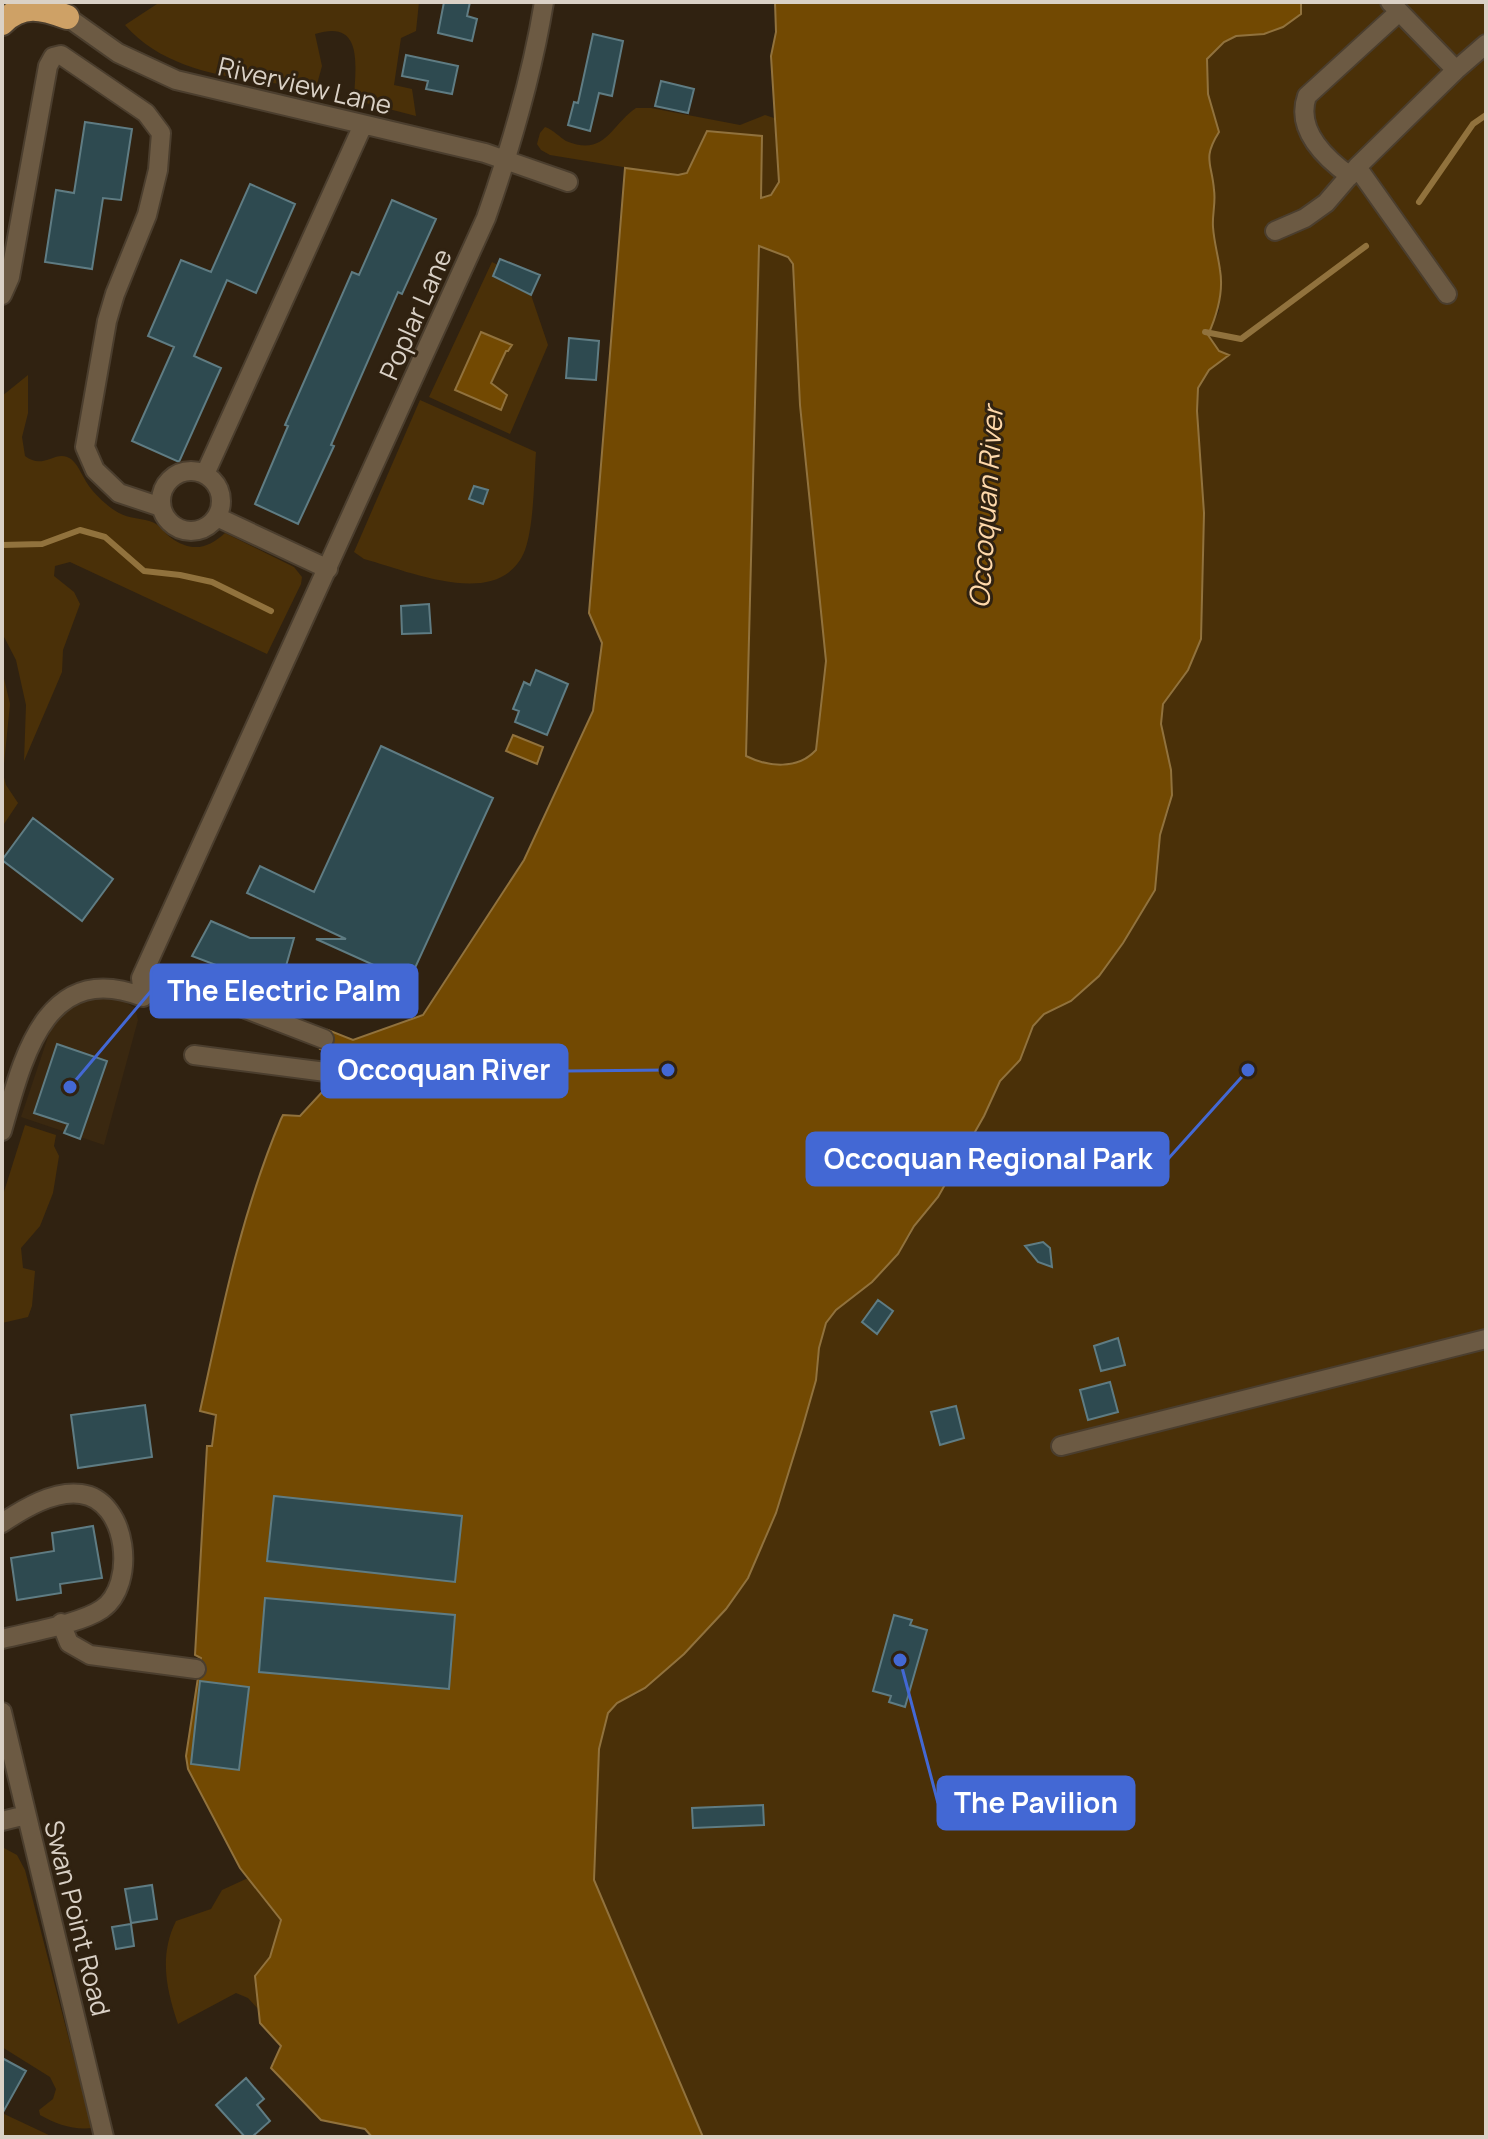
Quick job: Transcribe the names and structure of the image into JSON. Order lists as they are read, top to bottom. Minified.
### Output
{"streets":{"street":["Riverview Lane","Poplar Lane","Swan Point Road"]},"crossings":[["Riverview Lane","Poplar Lane"]],"water":["Occoquan River"],"places":["Occoquan River","Occoquan Regional Park","The Electric Palm","The Pavilion"]}
